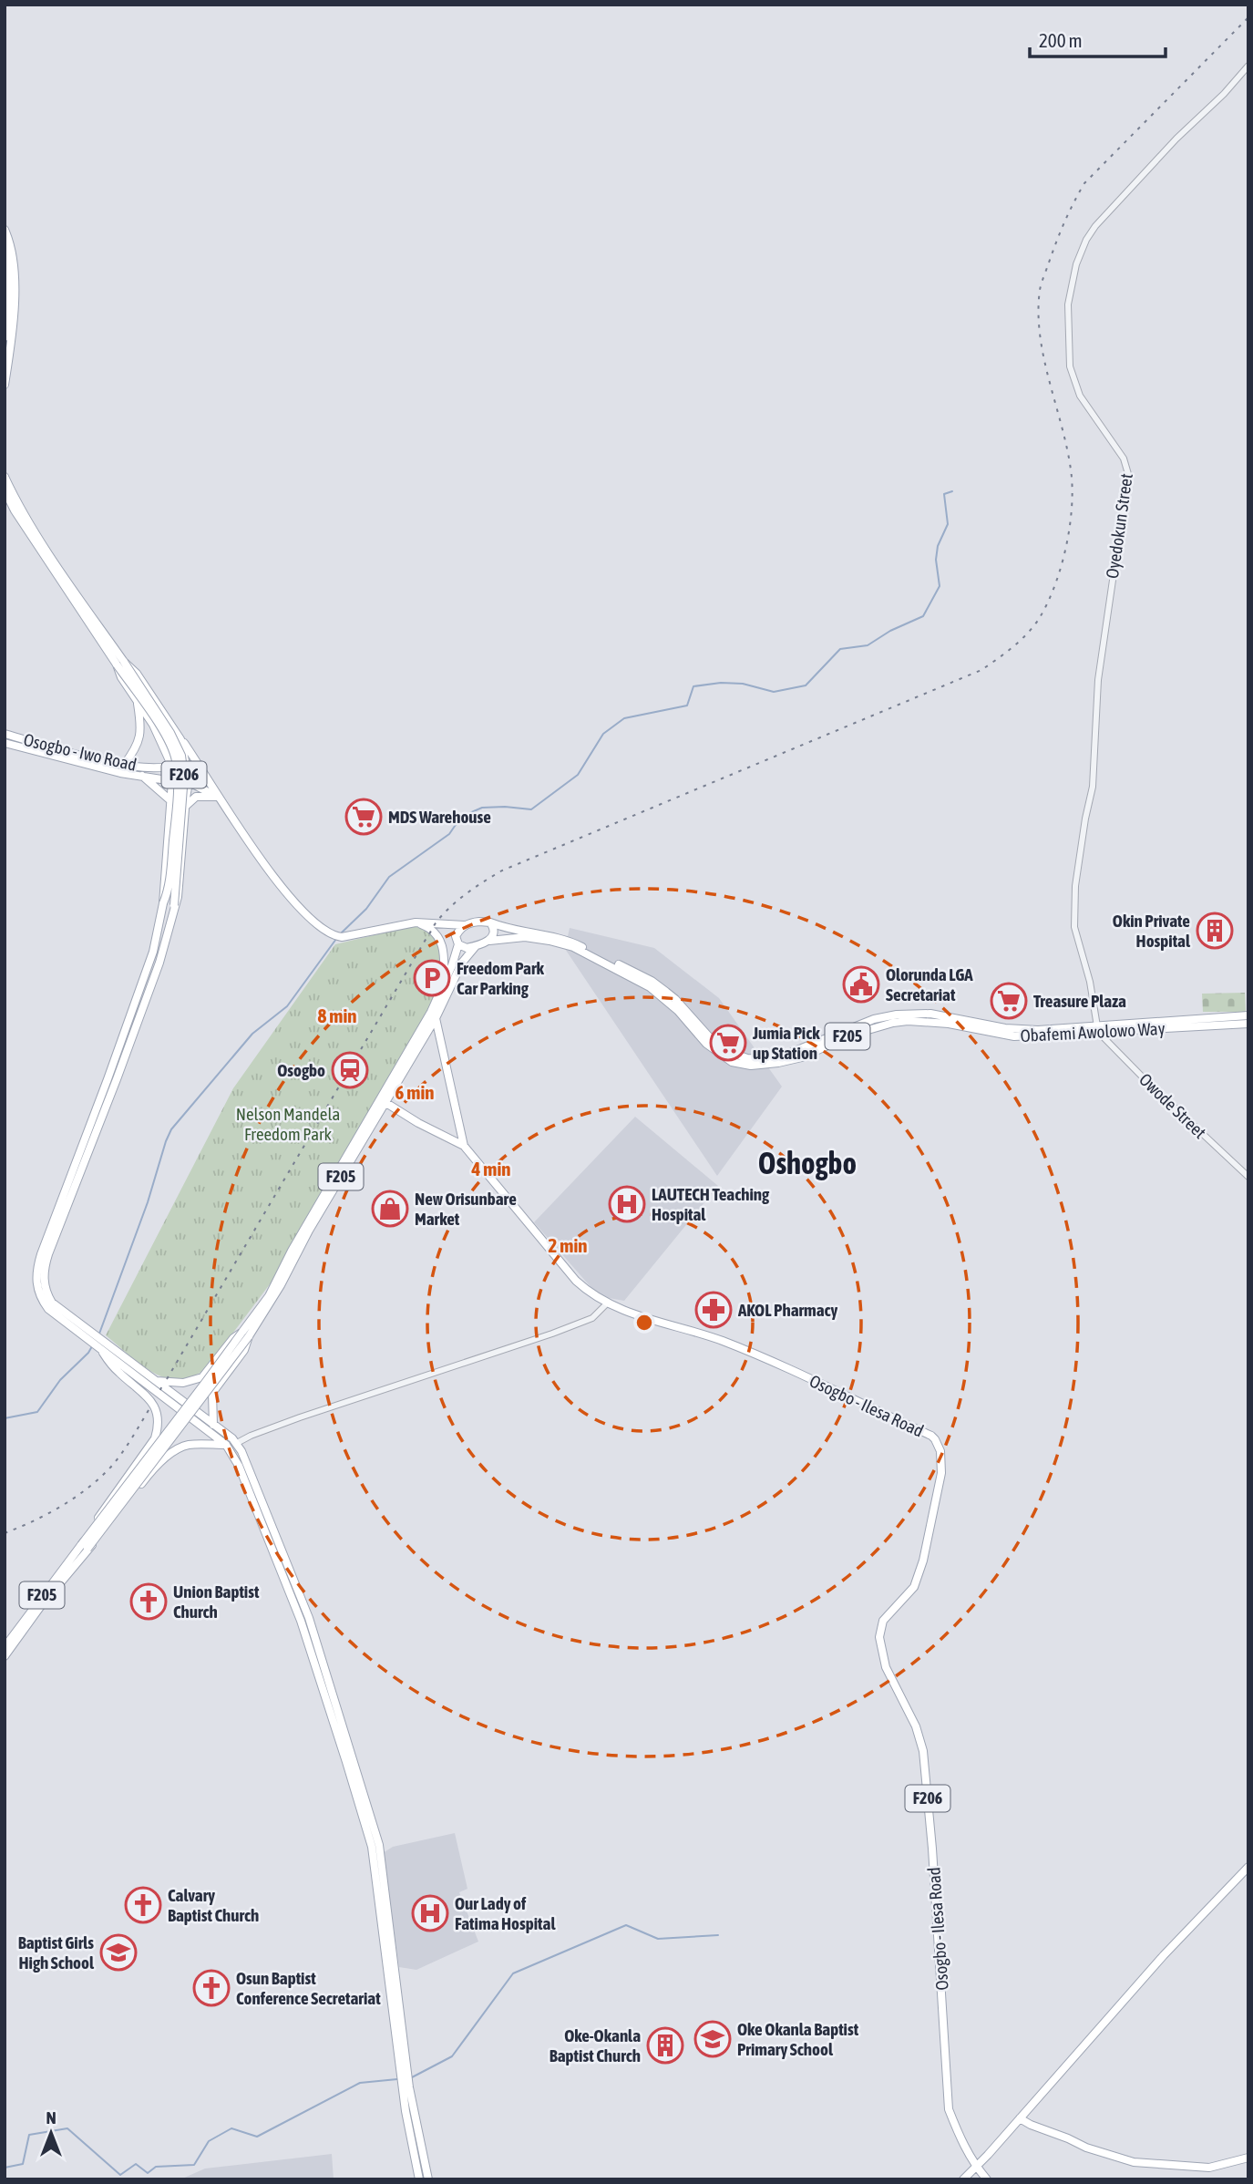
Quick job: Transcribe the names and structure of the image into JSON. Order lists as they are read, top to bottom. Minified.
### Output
{"streets":{"main road":["Osogbo - Iwo Road","F206","Obafemi Awolowo Way","F205","Osogbo - Ilesa Road"],"street":["Oyedokun Street","Owode Street"]},"crossings":[["Oyedokun Street","Obafemi Awolowo Way"],["Oyedokun Street","Owode Street"],["F206","F205"],["F206","Osogbo - Ilesa Road"],["Obafemi Awolowo Way","F205"],["Obafemi Awolowo Way","Owode Street"],["F205","Osogbo - Ilesa Road"]],"districts":["Oshogbo"],"parks":["Nelson Mandela Freedom Park"],"places":{"supermarket":["MDS Warehouse","Treasure Plaza","Jumia Pick up Station"],"building":["Okin Private Hospital","Oke-Okanla Baptist Church"],"parking":["Freedom Park Car Parking"],"public building":["Olorunda LGA Secretariat"],"station":["Osogbo"],"hospital":["LAUTECH Teaching Hospital","Our Lady of Fatima Hospital"],"shop":["New Orisunbare Market"],"pharmacy":["AKOL Pharmacy"],"church":["Union Baptist Church","Calvary Baptist Church","Osun Baptist Conference Secretariat"],"school or university":["Baptist Girls High School","Oke Okanla Baptist Primary School"]},"scale_bar":"200 m","north":"top","rings":["8 min","6 min","4 min","2 min"]}
